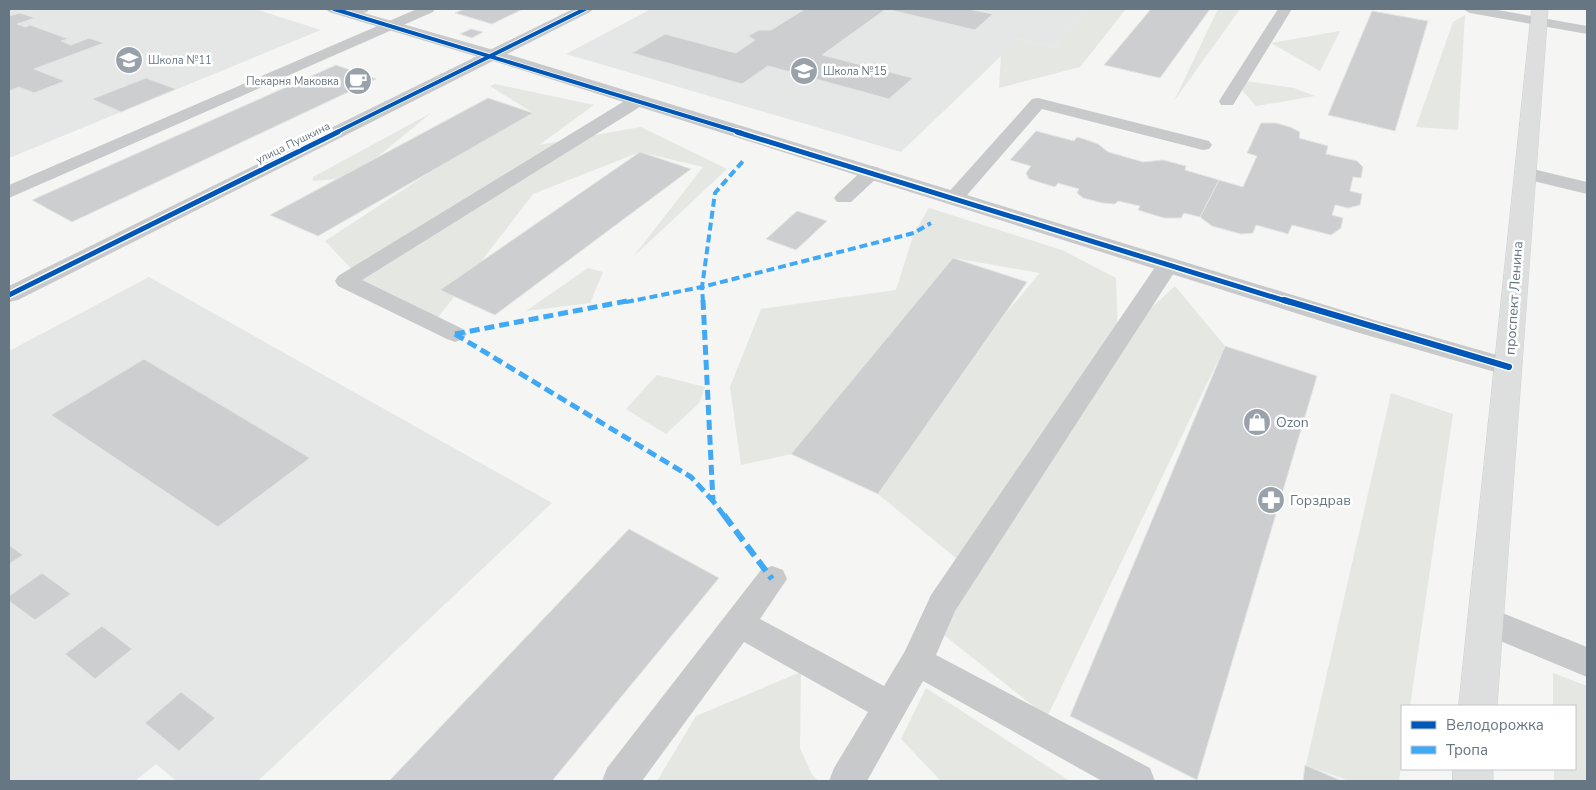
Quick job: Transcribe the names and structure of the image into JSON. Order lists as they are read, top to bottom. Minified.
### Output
{"streets":{"main road":["проспект Ленина"],"street":["улица Пушкина"]},"places":{"school or university":["Школа №11","Школа №15"],"cafe":["Пекарня Маковка"],"shop":["Ozon"],"pharmacy":["Горздрав"]},"legend":["Велодорожка","Тропа"]}
